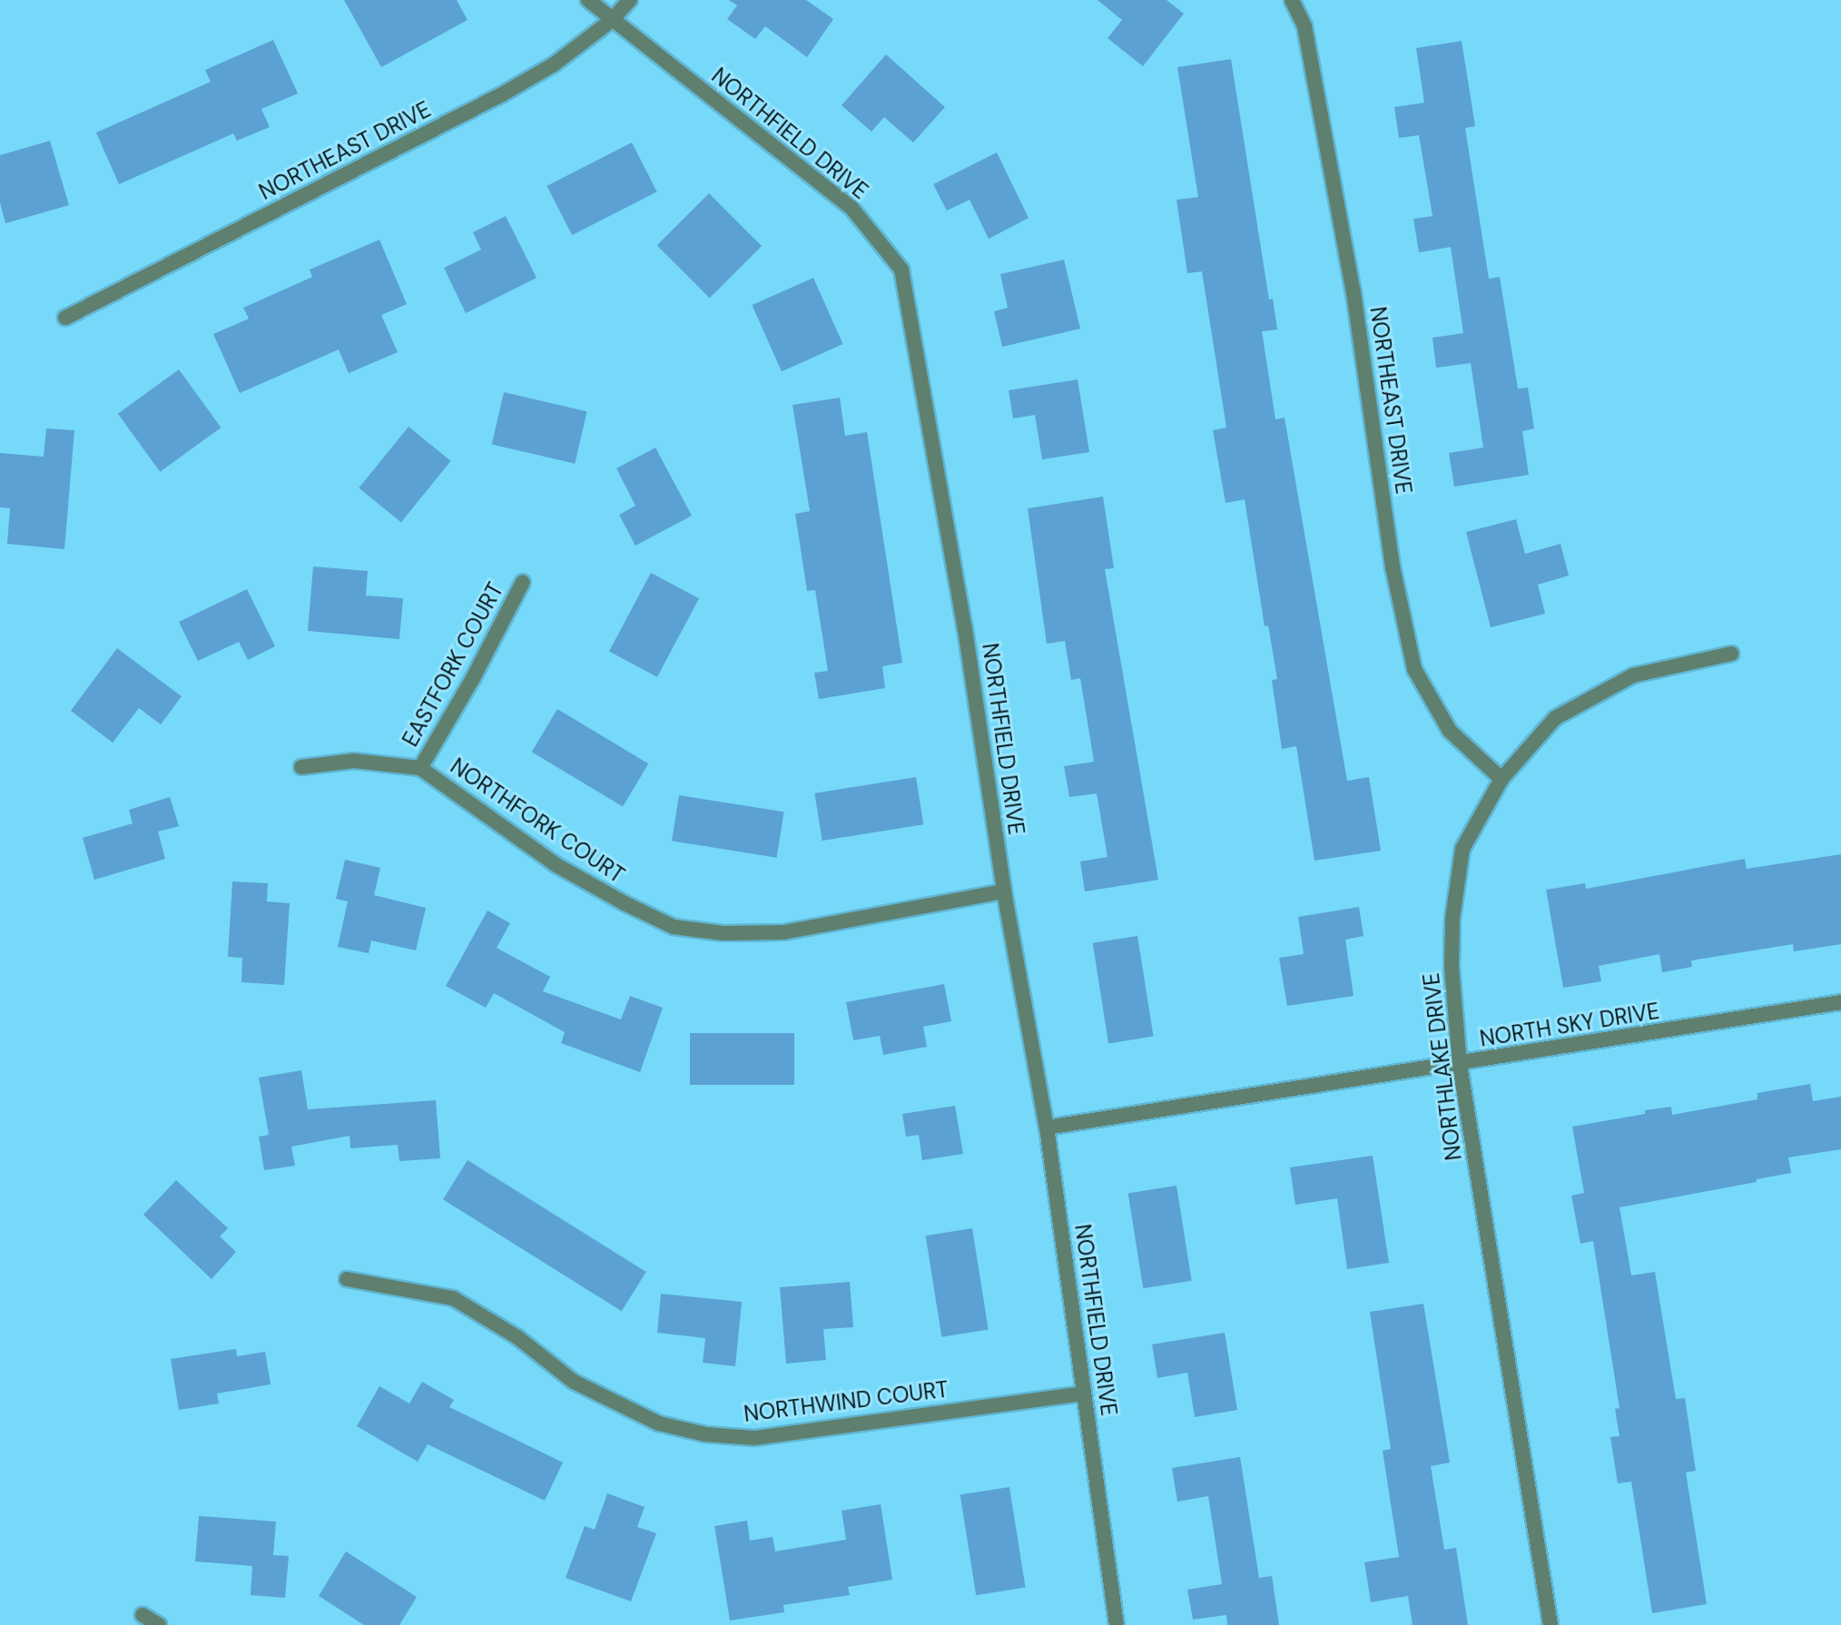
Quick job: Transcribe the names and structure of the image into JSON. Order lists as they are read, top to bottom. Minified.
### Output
{"streets":{"street":["NORTHFIELD DRIVE","NORTHEAST DRIVE","EASTFORK COURT","NORTHFORK COURT","NORTH SKY DRIVE","NORTHLAKE DRIVE","NORTHWIND COURT"]},"crossings":[["NORTHFIELD DRIVE","NORTHEAST DRIVE"],["NORTHFIELD DRIVE","NORTHFORK COURT"],["NORTHFIELD DRIVE","NORTH SKY DRIVE"],["NORTHFIELD DRIVE","NORTHWIND COURT"],["NORTHEAST DRIVE","NORTHLAKE DRIVE"],["EASTFORK COURT","NORTHFORK COURT"],["NORTH SKY DRIVE","NORTHLAKE DRIVE"]]}
